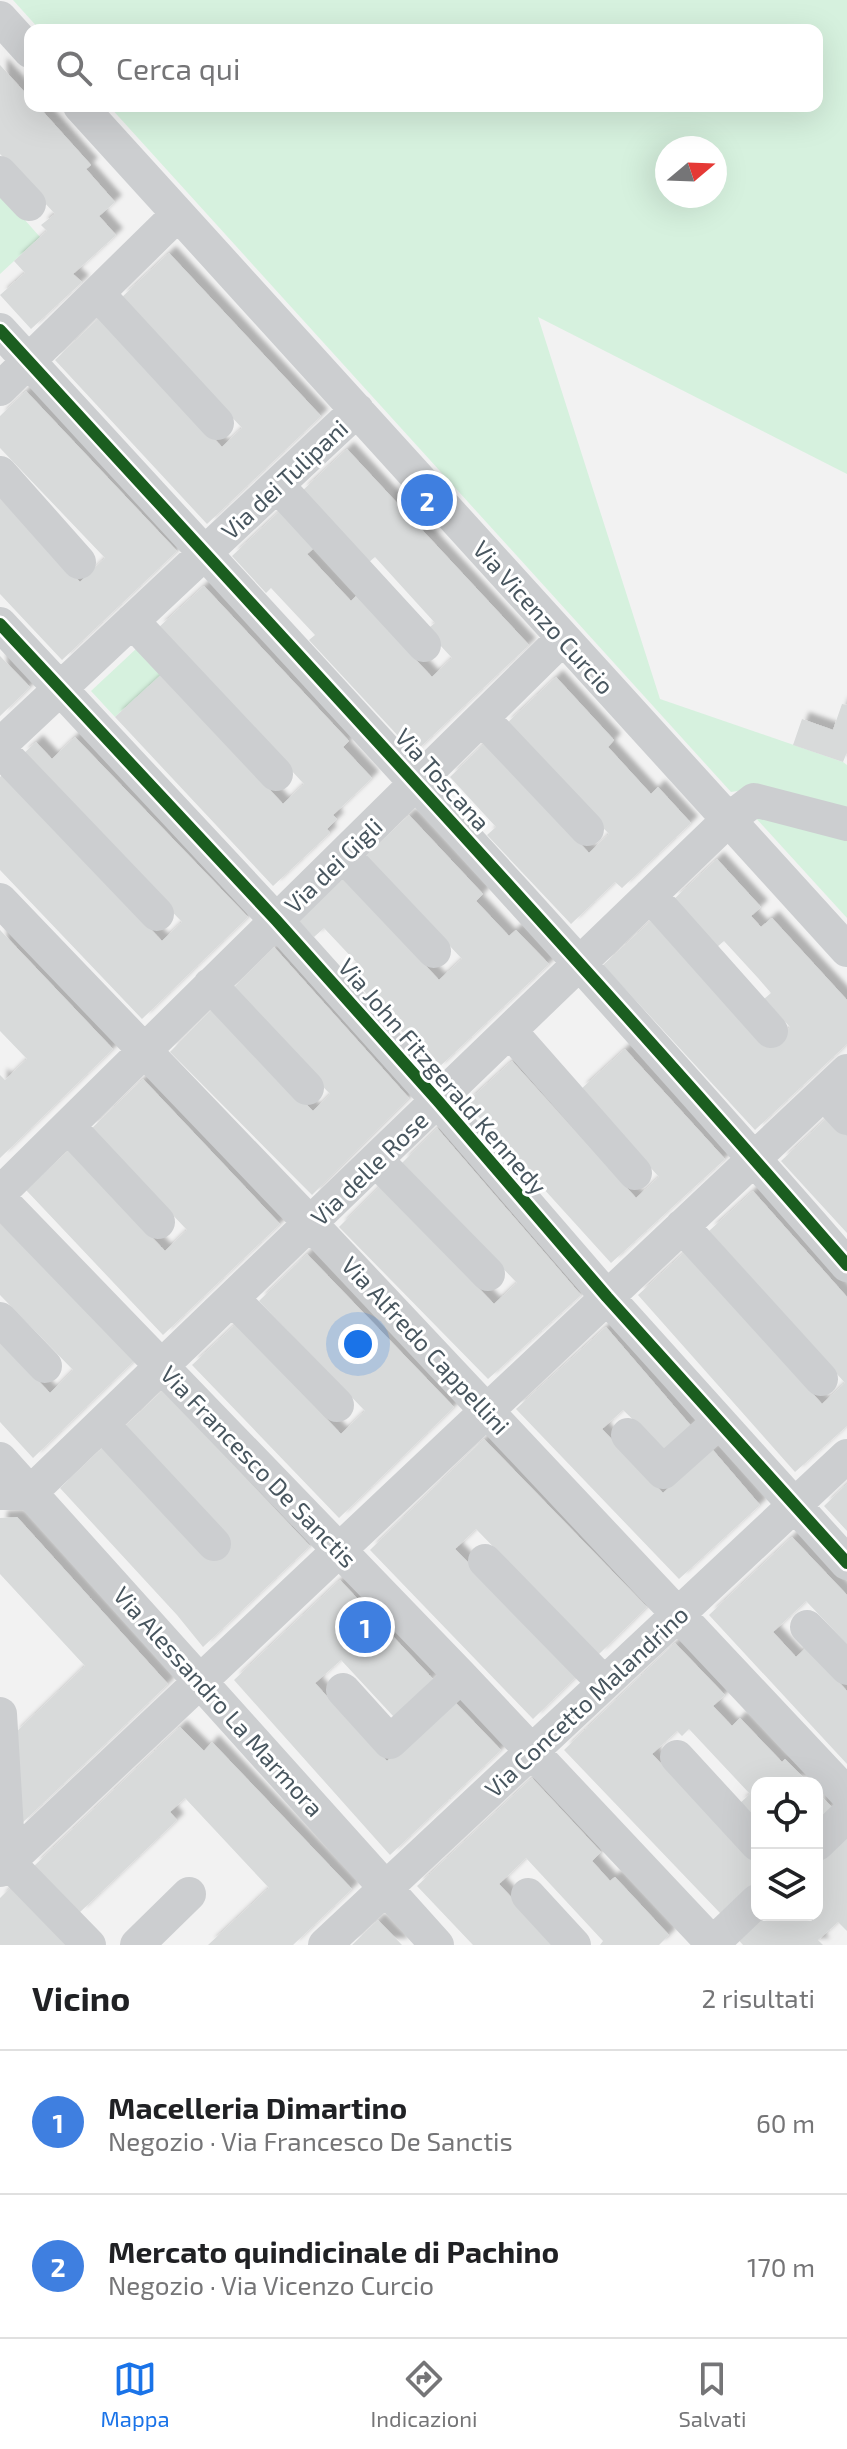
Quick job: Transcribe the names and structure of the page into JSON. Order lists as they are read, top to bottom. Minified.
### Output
{"streets":{"street":["Via dei Tulipani","Via Vicenzo Curcio","Via Toscana","Via dei Gigli","Via John Fitzgerald Kennedy","Via delle Rose","Via Alfredo Cappellini","Via Francesco De Sanctis","Via Alessandro La Marmora","Via Concetto Malandrino"]},"crossings":[["Via dei Tulipani","Via Vicenzo Curcio"],["Via dei Tulipani","Via Toscana"],["Via dei Tulipani","Via John Fitzgerald Kennedy"],["Via Vicenzo Curcio","Via dei Gigli"],["Via Vicenzo Curcio","Via delle Rose"],["Via Toscana","Via dei Gigli"],["Via Toscana","Via delle Rose"],["Via dei Gigli","Via John Fitzgerald Kennedy"],["Via dei Gigli","Via Alfredo Cappellini"],["Via John Fitzgerald Kennedy","Via delle Rose"],["Via John Fitzgerald Kennedy","Via Concetto Malandrino"],["Via delle Rose","Via Alfredo Cappellini"],["Via delle Rose","Via Francesco De Sanctis"],["Via delle Rose","Via Alessandro La Marmora"],["Via Alfredo Cappellini","Via Concetto Malandrino"],["Via Francesco De Sanctis","Via Concetto Malandrino"],["Via Alessandro La Marmora","Via Concetto Malandrino"]],"north":"right","page":{"search":"Cerca qui","pins":["2","1"],"heading":["Vicino","2 risultati"],"list":[{"mark":"1","name":"Macelleria Dimartino","note":"Negozio · Via Francesco De Sanctis","value":"60 m"},{"mark":"2","name":"Mercato quindicinale di Pachino","note":"Negozio · Via Vicenzo Curcio","value":"170 m"}],"nav":["Mappa","Indicazioni","Salvati"]}}
